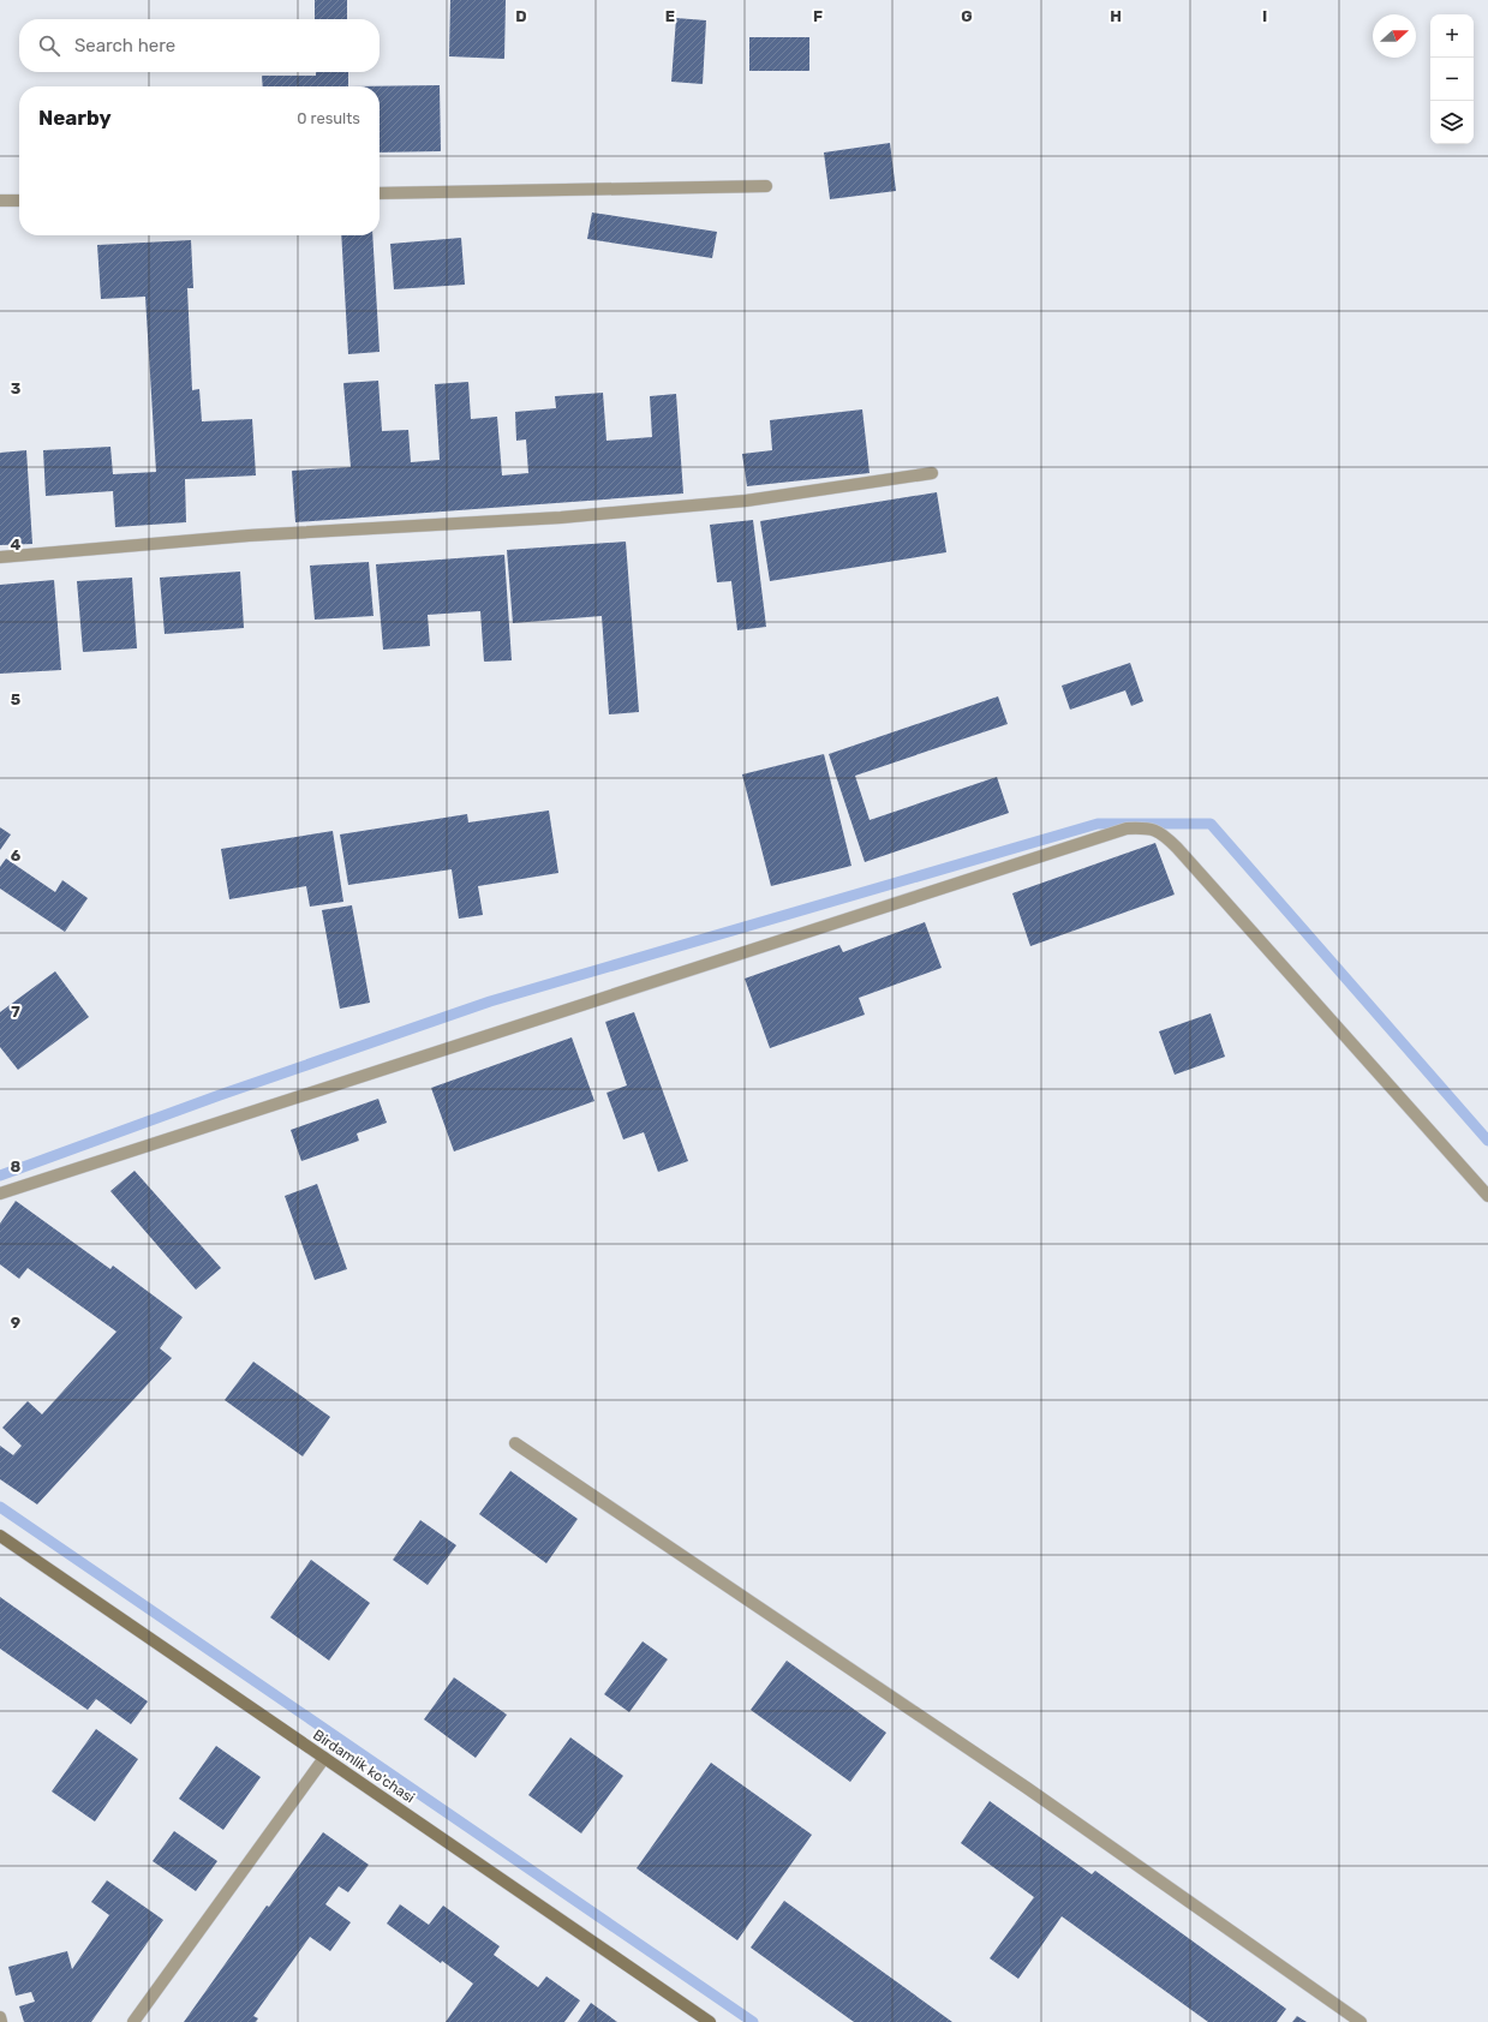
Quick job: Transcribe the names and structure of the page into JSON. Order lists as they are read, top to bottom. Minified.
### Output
{"streets":{"street":["Birdamlik ko'chasi"]},"north":"right","page":{"map_buttons":["+","−"],"search":"Search here","heading":["Nearby","0 results"]},"grid":{"columns":["D","E","F","G","H","I"],"rows":["3","4","5","6","7","8","9"]}}
